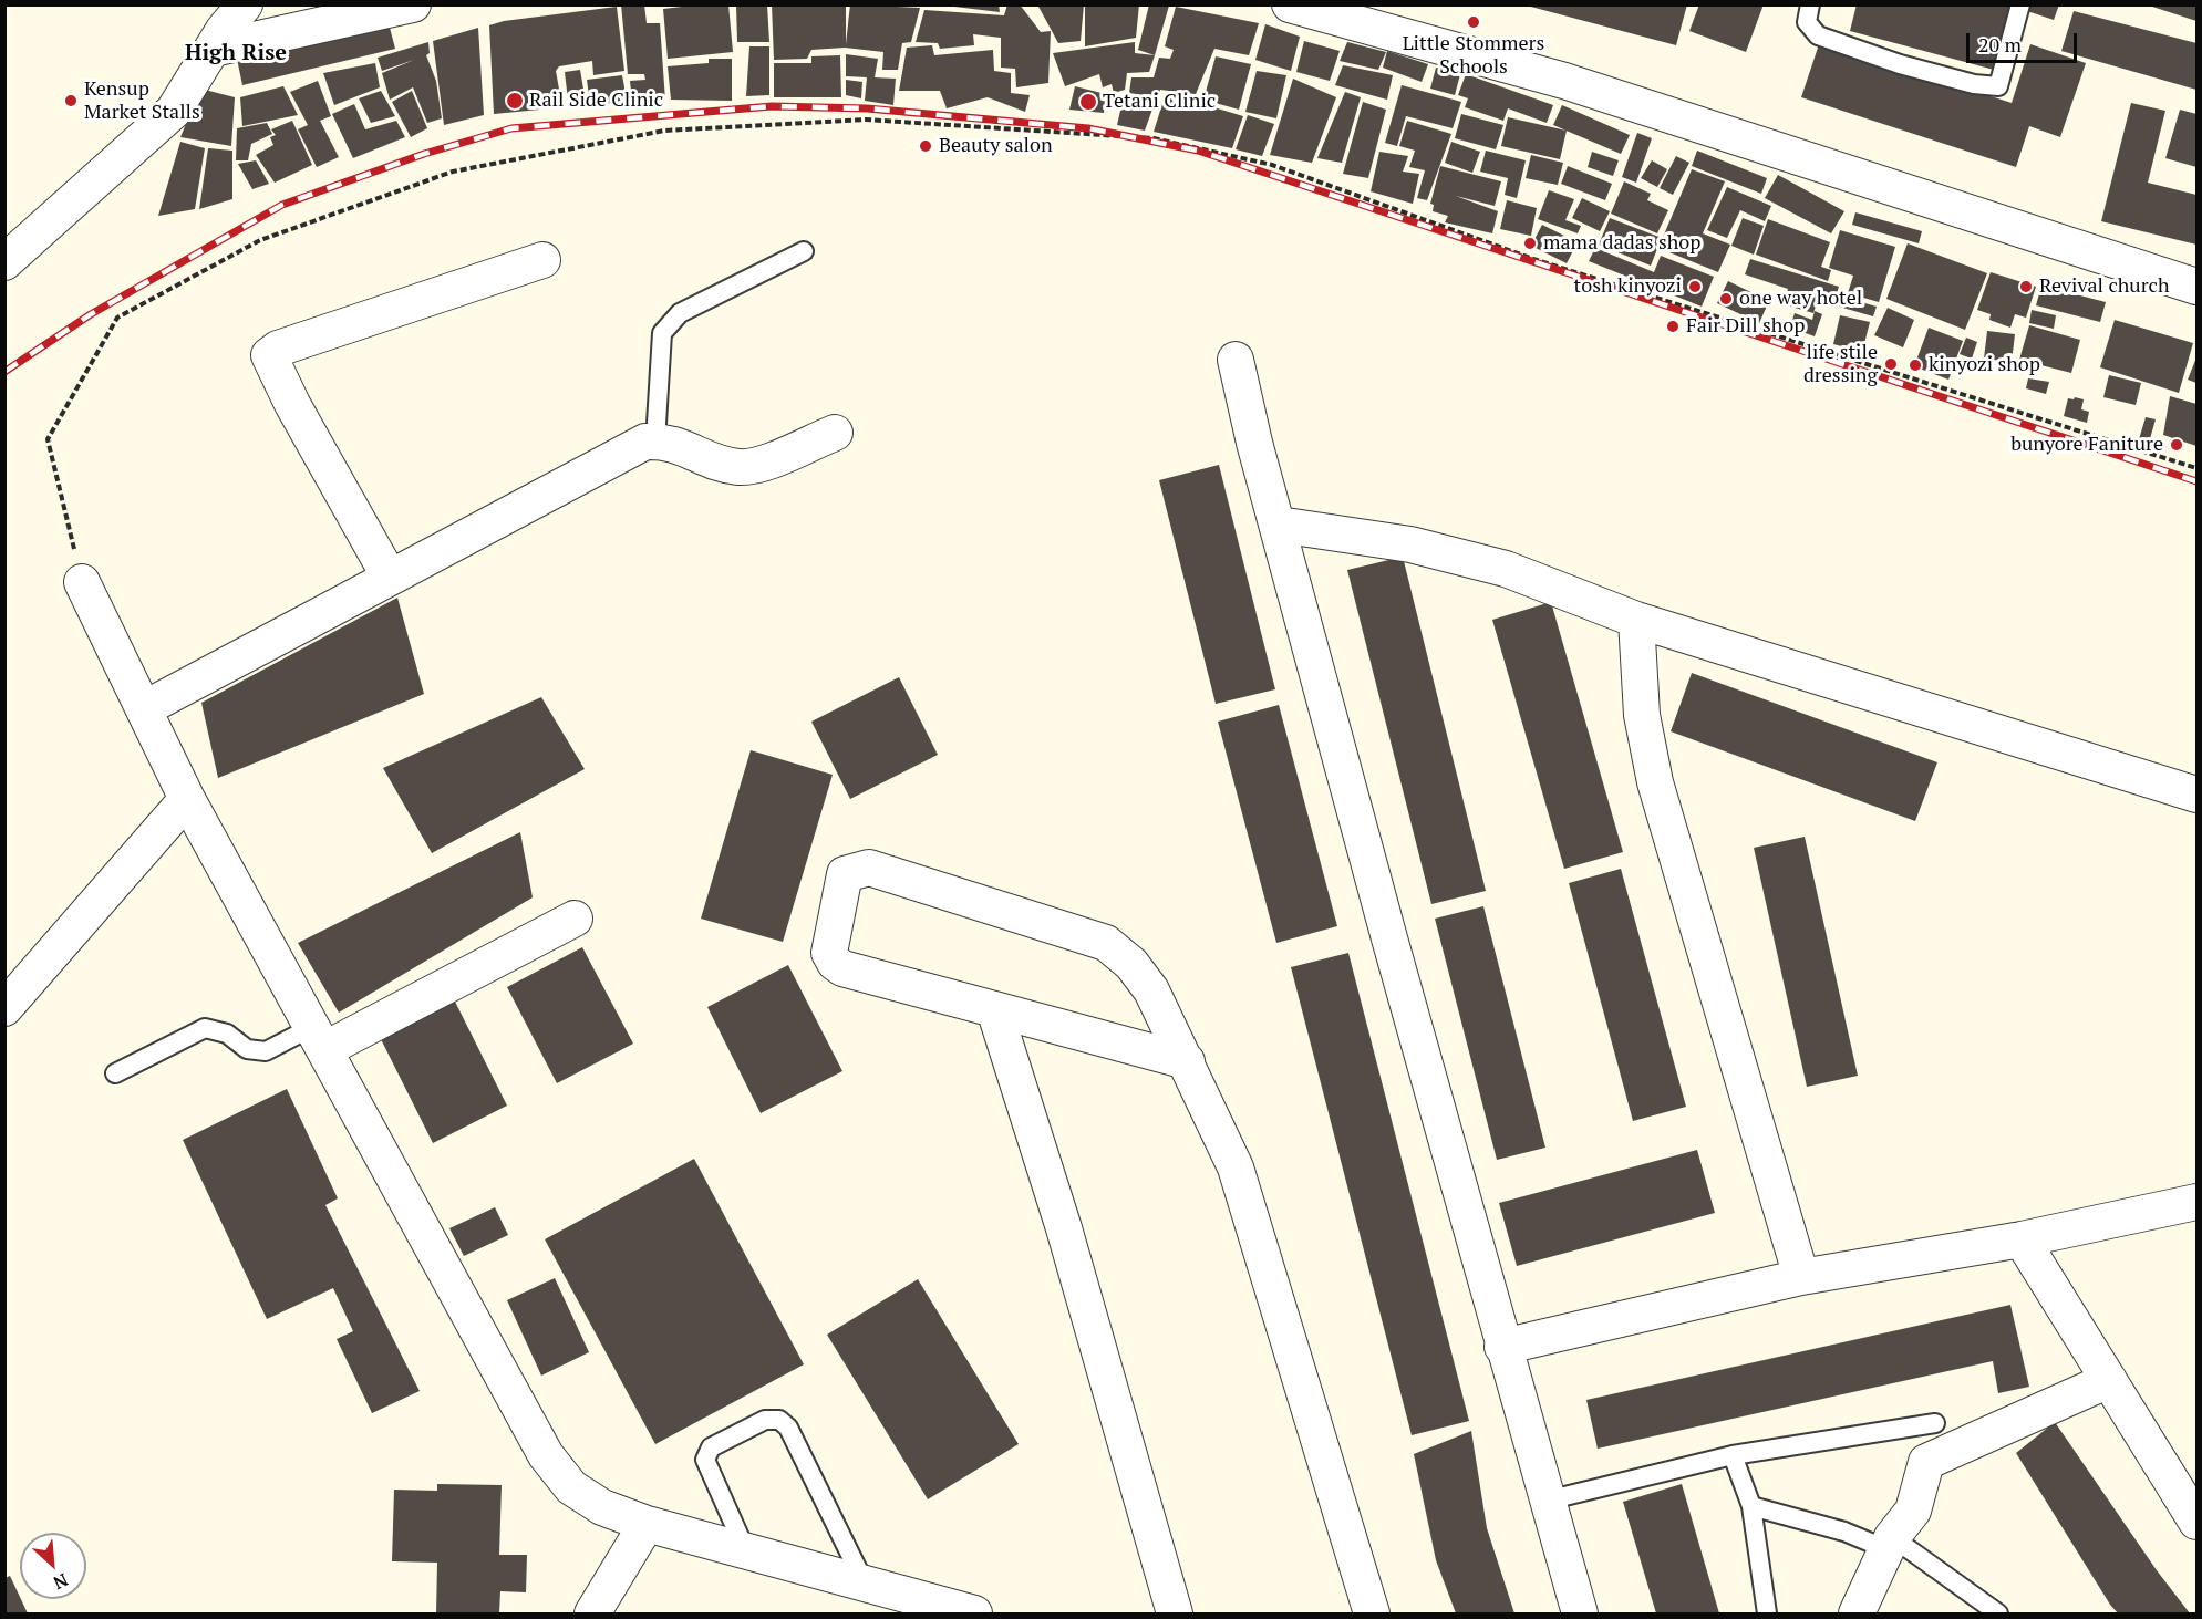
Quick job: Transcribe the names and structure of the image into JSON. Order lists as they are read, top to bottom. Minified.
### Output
{"districts":["High Rise"],"places":["Little Stommers Schools","Kensup Market Stalls","Rail Side Clinic","Tetani Clinic","Beauty salon","mama dadas shop","tosh kinyozi","Revival church","one way hotel","Fair Dill shop","life stile dressing","kinyozi shop","bunyore Faniture"],"scale_bar":"20 m","north":"bottom right"}
